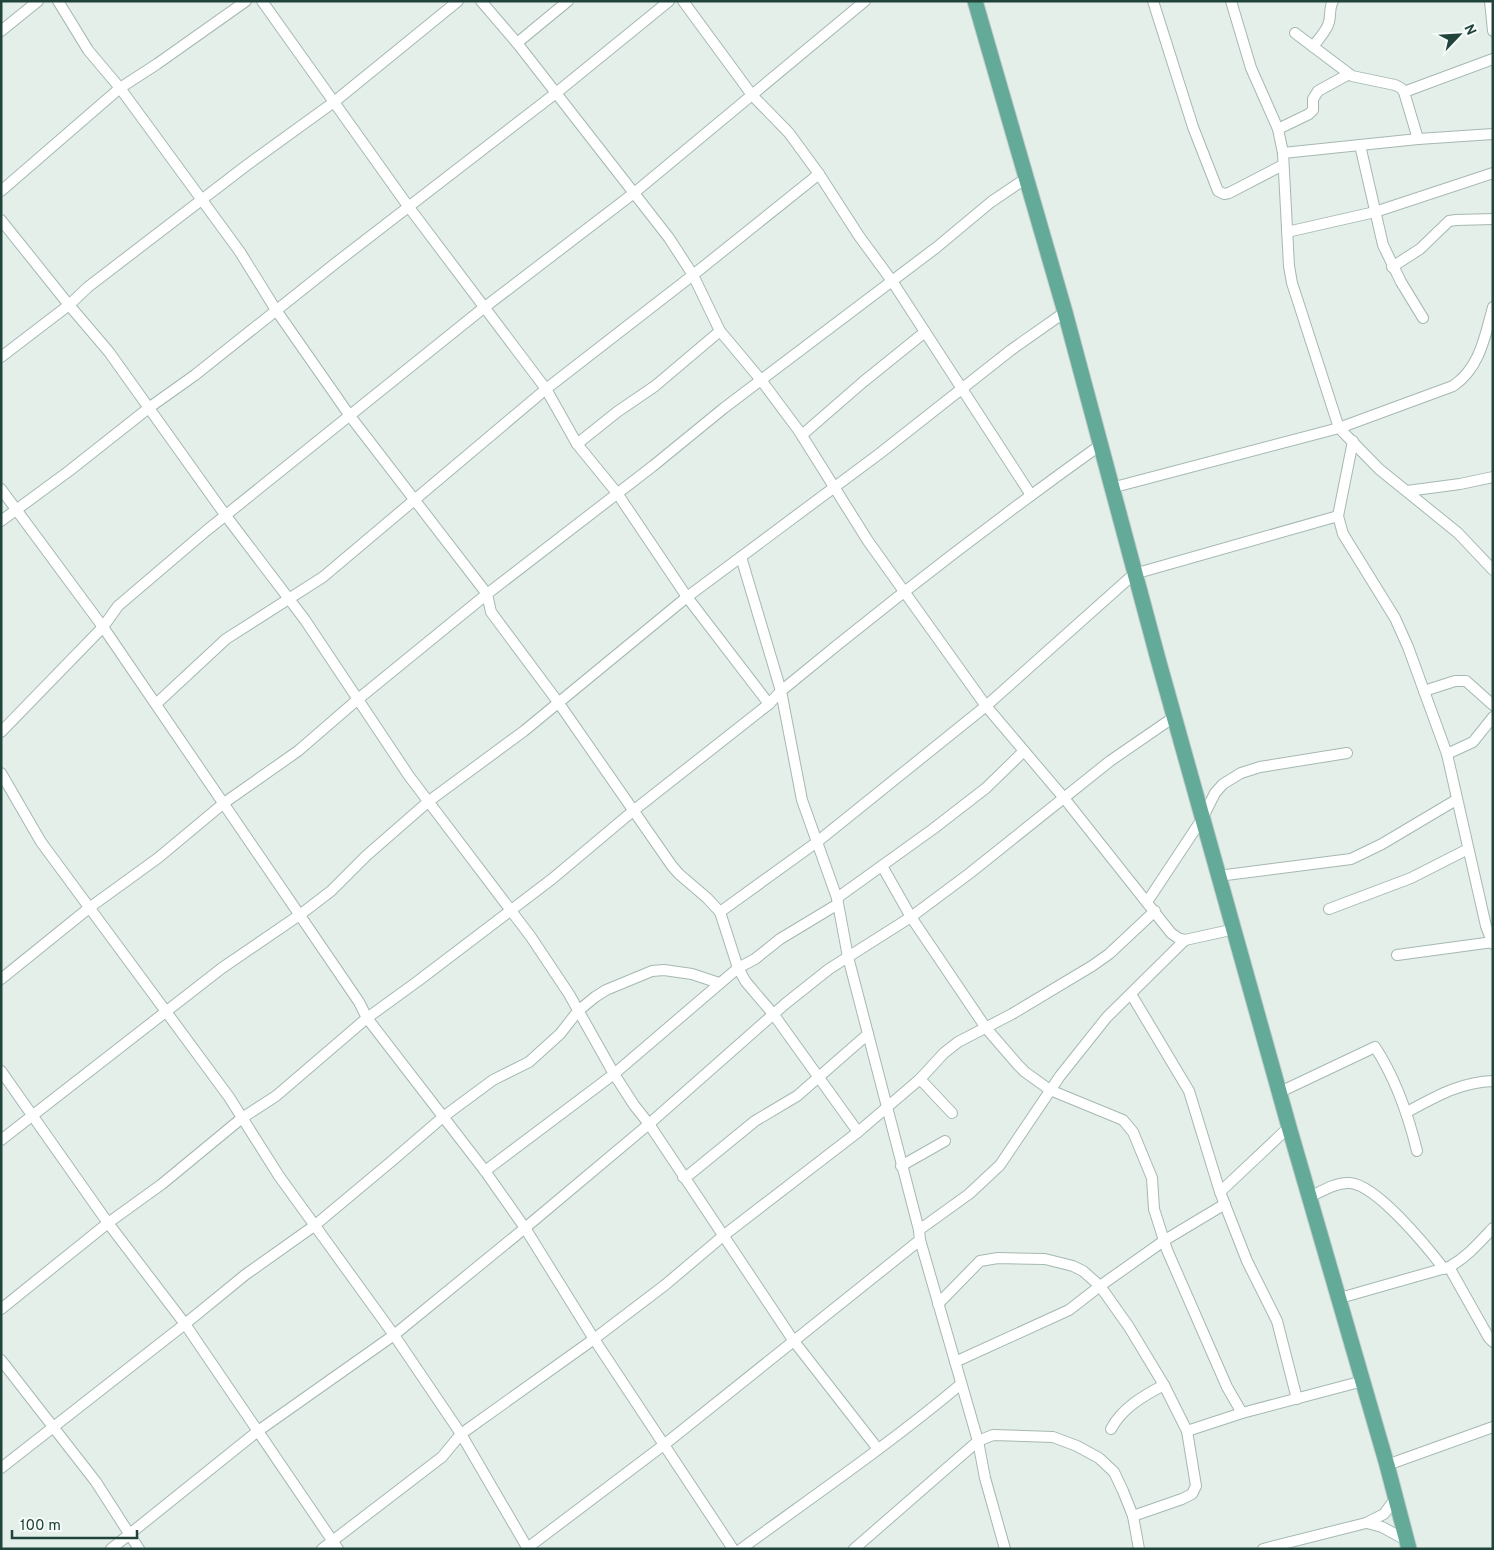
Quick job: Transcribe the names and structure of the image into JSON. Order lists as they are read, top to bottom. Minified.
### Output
{"scale_bar":"100 m","north":"top right"}
